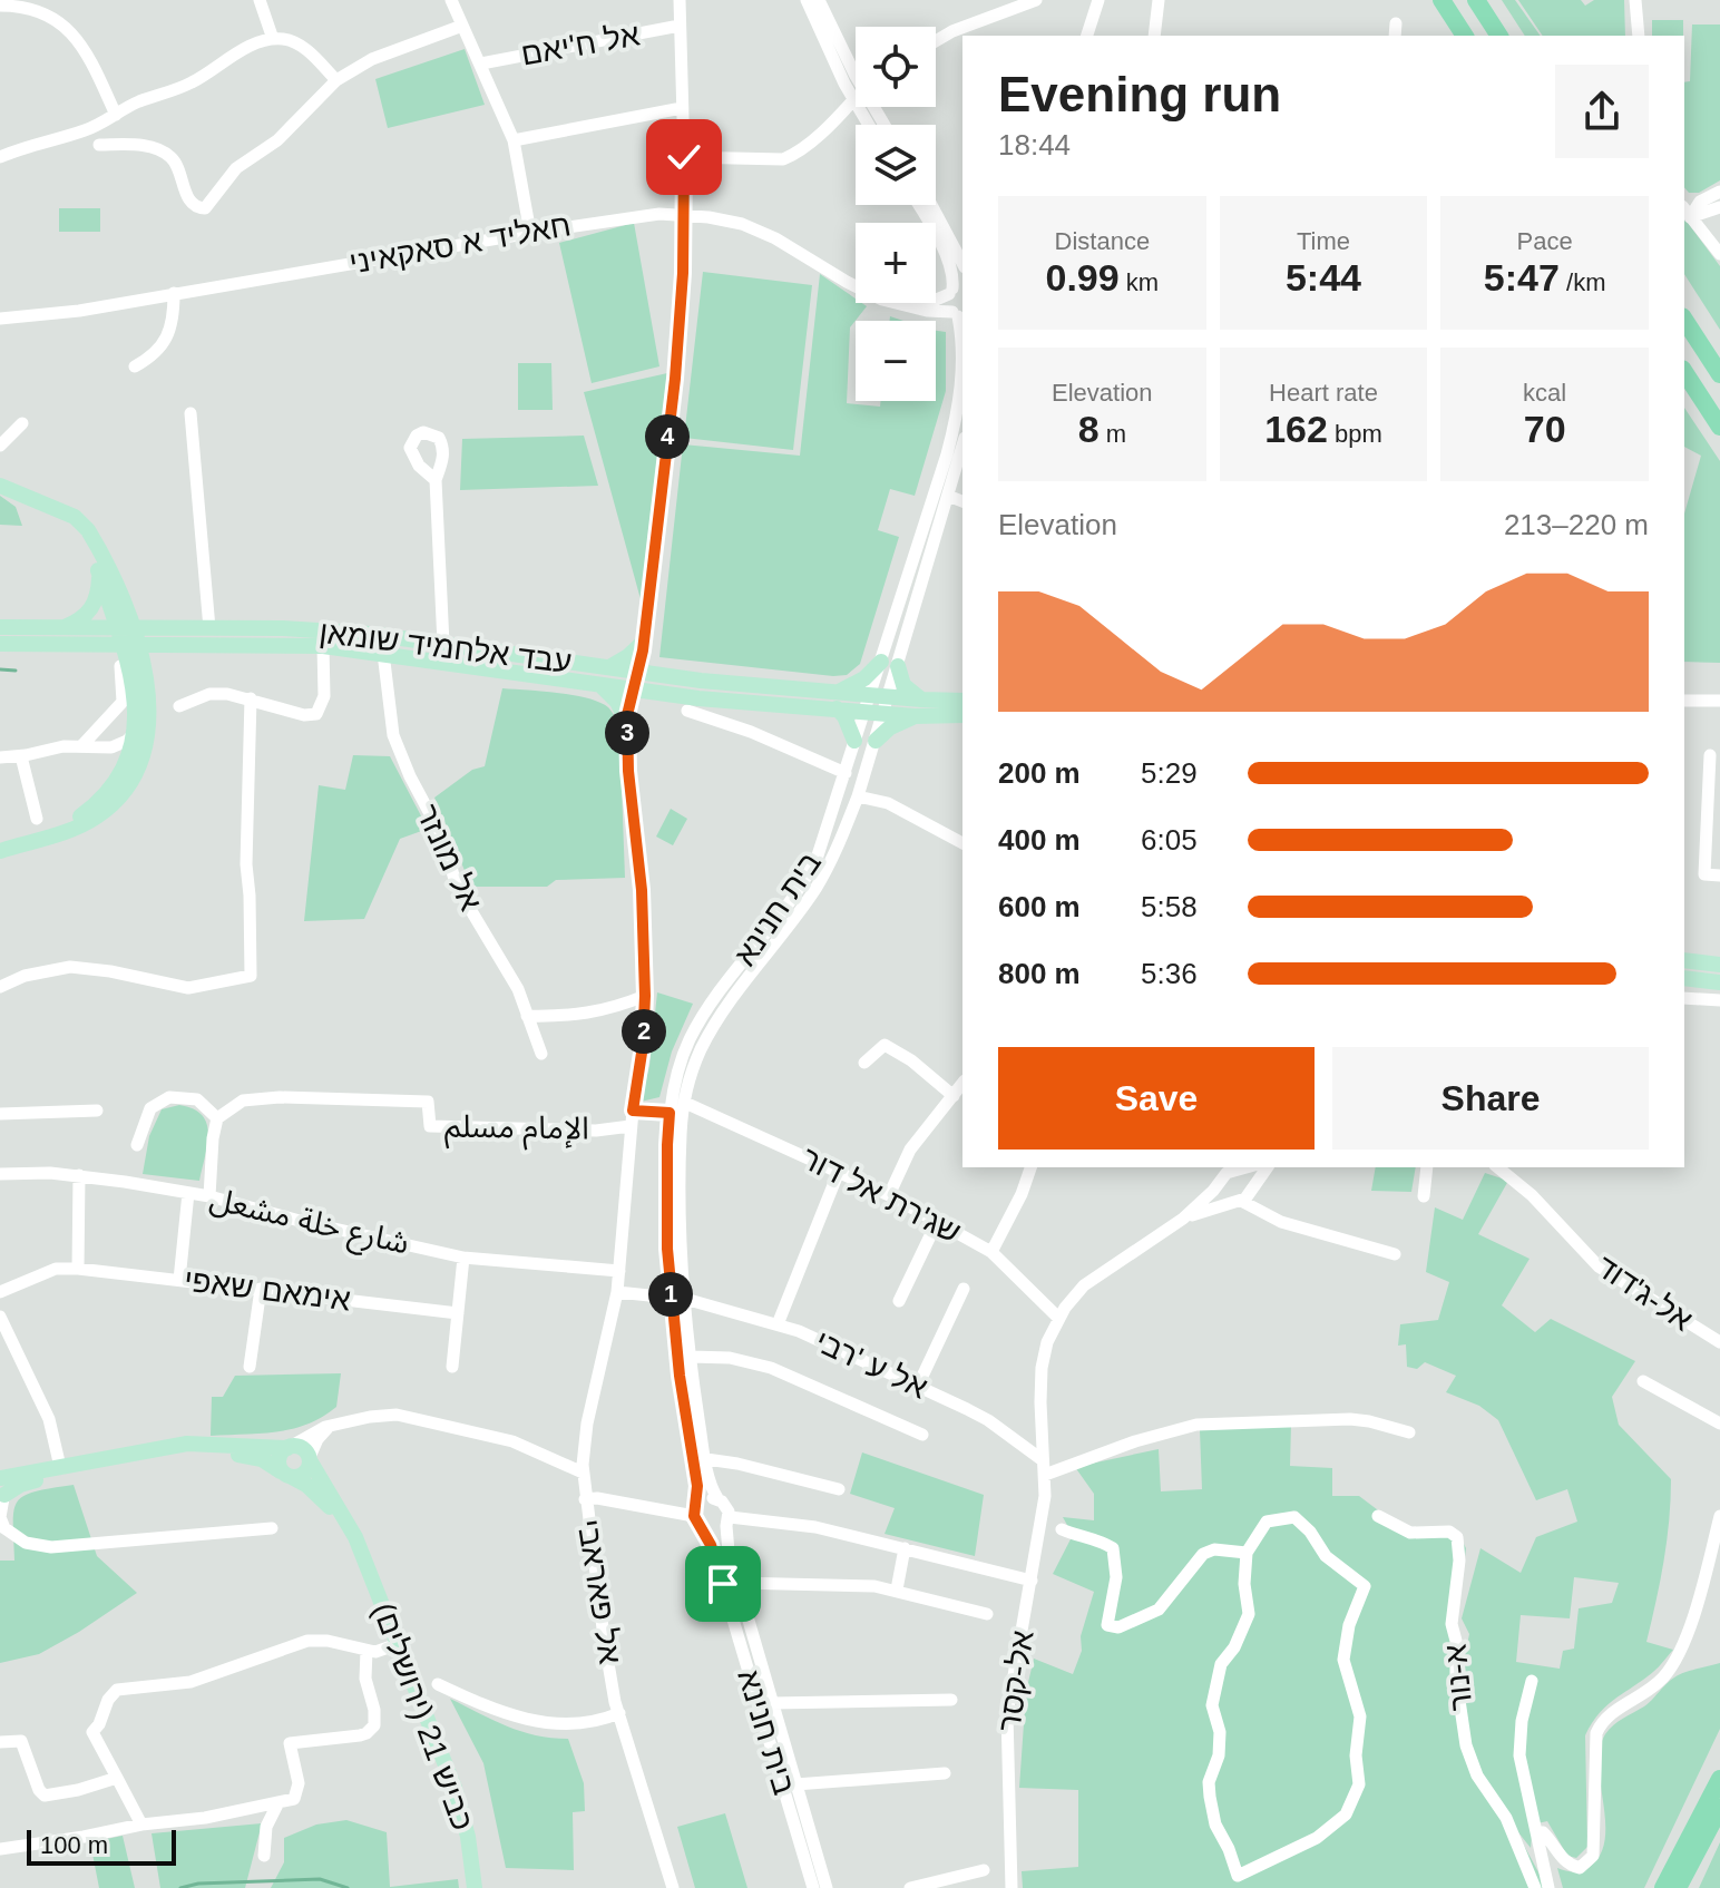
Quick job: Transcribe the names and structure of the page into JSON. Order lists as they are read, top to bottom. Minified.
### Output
{"streets":{"main road":["עבד אלחמיד שומאן","כביש 21 (ירושלים)"],"street":["אל ח'יאם","חאליד א סאקאיני","אל מונזר","בית חנינא","الإمام مسلم","שג'רת אל דור","شارع خلة مشعل","אימאם שאפי","אל-ג'דוד","אל ע 'רבי","אל פאראבי","א-נור","אל-קסר"]},"crossings":[["אל ח'יאם","אל פאראבי"],["חאליד א סאקאיני","בית חנינא"],["חאליד א סאקאיני","אל פאראבי"],["עבד אלחמיד שומאן","אל מונזר"],["עבד אלחמיד שומאן","בית חנינא"],["עבד אלחמיד שומאן","אל פאראבי"],["בית חנינא","שג'רת אל דור"],["בית חנינא","אל ע 'רבי"],["الإمام مسلم","אל פאראבי"],["שג'רת אל דור","אל-קסר"],["شارع خلة مشعل","אל פאראבי"],["אל ע 'רבי","אל-קסר"]],"scale_bar":"100 m","page":{"map_buttons":["+","−"],"heading":["Evening run","18:44"],"stats":[["Distance","0.99 km"],["Time","5:44"],["Pace","5:47 /km"],["Elevation","8 m"],["Heart rate","162 bpm"],["kcal","70"]],"pins":["4","3","2","1"],"chart":["Elevation","213–220 m"],"list":[{"name":"200 m","note":"5:29"},{"name":"400 m","note":"6:05"},{"name":"600 m","note":"5:58"},{"name":"800 m","note":"5:36"}],"buttons":["Save","Share"],"scale":"100 m"}}
